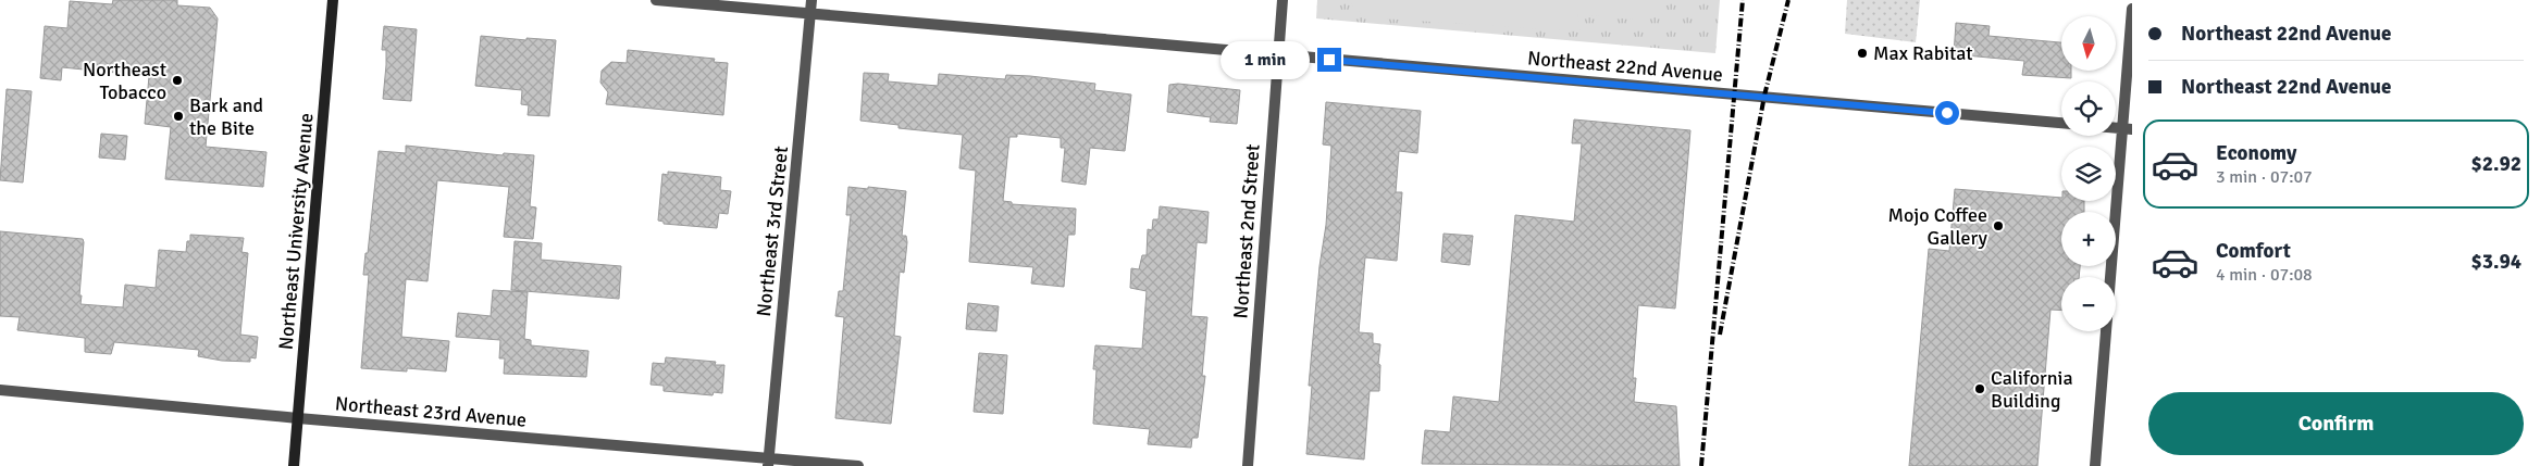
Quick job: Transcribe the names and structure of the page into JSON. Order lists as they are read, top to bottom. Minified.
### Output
{"streets":{"main road":["Northeast University Avenue"],"street":["Northeast 22nd Avenue","Northeast 3rd Street","Northeast 2nd Street","Northeast 23rd Avenue"]},"crossings":[["Northeast 22nd Avenue","Northeast 3rd Street"],["Northeast 22nd Avenue","Northeast 2nd Street"],["Northeast University Avenue","Northeast 23rd Avenue"],["Northeast 3rd Street","Northeast 23rd Avenue"]],"places":["Max Rabitat","Northeast Tobacco","Bark and the Bite","Mojo Coffee Gallery","California Building"],"north":"bottom","page":{"banner":["Northeast 22nd Avenue","Northeast 22nd Avenue"],"map_buttons":["+","−"],"bubble":"1 min","list":[{"name":"Economy","note":"3 min · 07:07","value":"$2.92"},{"name":"Comfort","note":"4 min · 07:08","value":"$3.94"}],"buttons":"Confirm"}}
